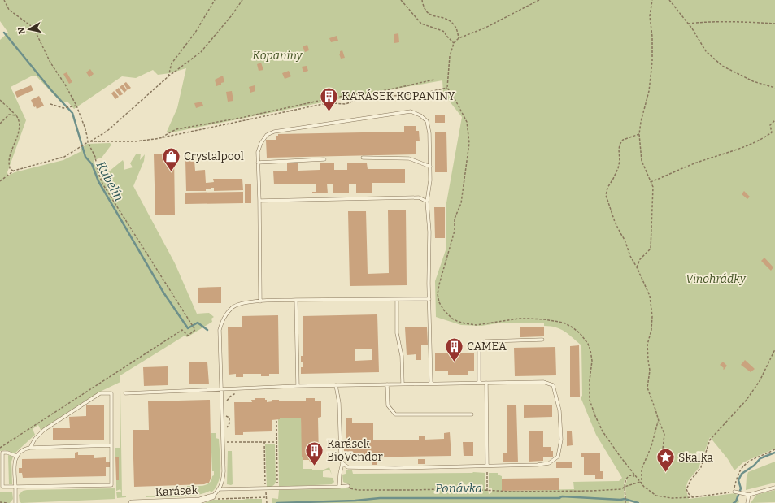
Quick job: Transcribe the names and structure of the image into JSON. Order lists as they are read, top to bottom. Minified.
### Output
{"streets":{"street":["Karásek"]},"water":["Kubelín","Ponávka"],"parks":["Kopaniny","Vinohrádky"],"places":{"building":["KARÁSEK KOPANINY","CAMEA","Karásek BioVendor"],"shop":["Crystalpool"],"place":["Skalka"]},"north":"left"}
